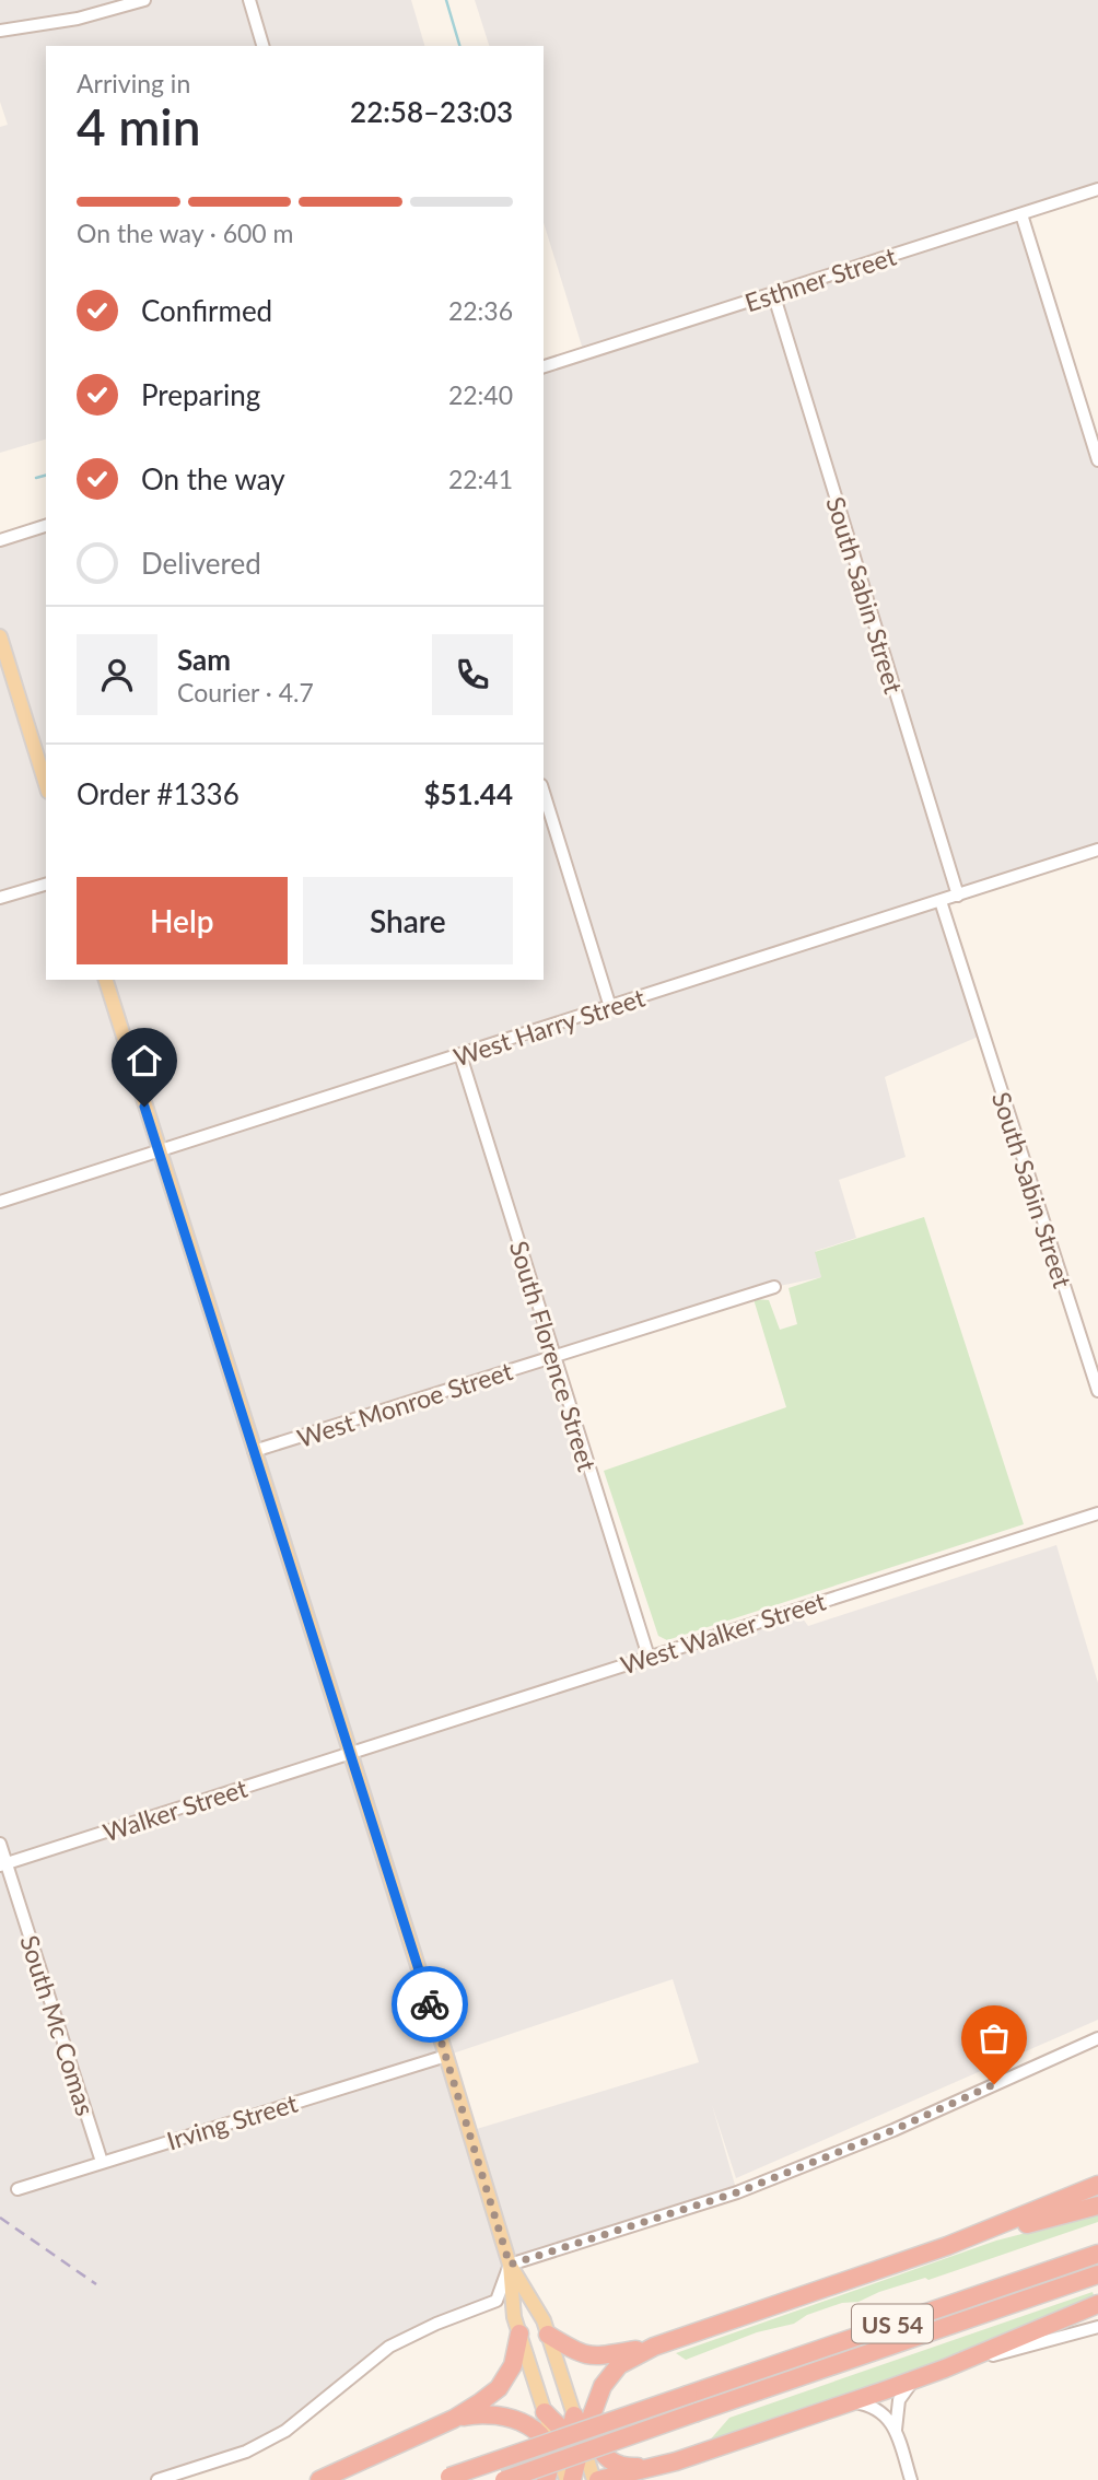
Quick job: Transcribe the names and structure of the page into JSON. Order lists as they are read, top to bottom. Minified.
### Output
{"streets":{"highway":["US 54"],"street":["Esthner Street","South Sabin Street","West Harry Street","South Florence Street","West Monroe Street","West Walker Street","Walker Street","South Mc Comas","Irving Street"]},"crossings":[["Esthner Street","South Sabin Street"],["South Sabin Street","West Harry Street"],["West Harry Street","South Florence Street"],["South Florence Street","West Monroe Street"],["South Florence Street","West Walker Street"],["West Walker Street","Walker Street"],["Walker Street","South Mc Comas"],["South Mc Comas","Irving Street"]],"page":{"heading":["4 min","Arriving in","22:58–23:03"],"panel":["Sam","Courier · 4.7","Order #1336","$51.44"],"bar":"On the way · 600 m","list":[["Confirmed","22:36"],["Preparing","22:40"],["On the way","22:41"],"Delivered"],"buttons":["Help","Share"]}}
